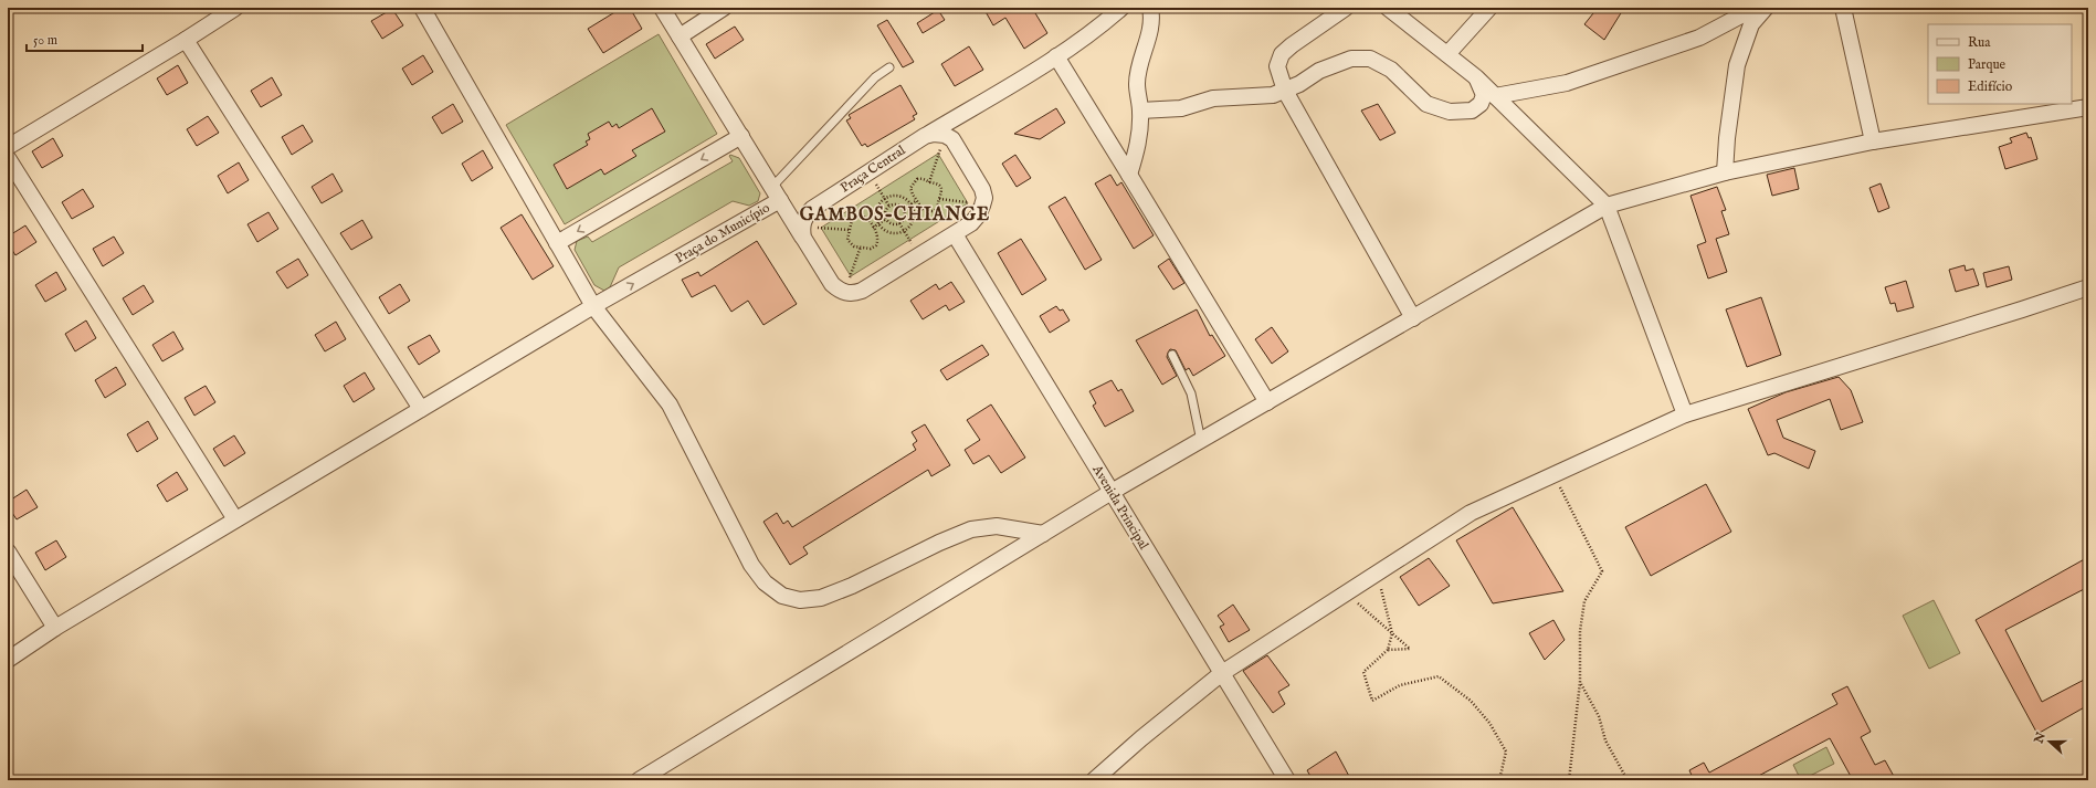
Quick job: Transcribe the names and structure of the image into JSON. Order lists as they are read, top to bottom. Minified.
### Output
{"streets":{"street":["Praça Central","Praça do Município","Avenida Principal"]},"districts":["GAMBOS-CHIANGE"],"legend":["Rua","Parque","Edifício"],"scale_bar":"50 m","north":"left"}
